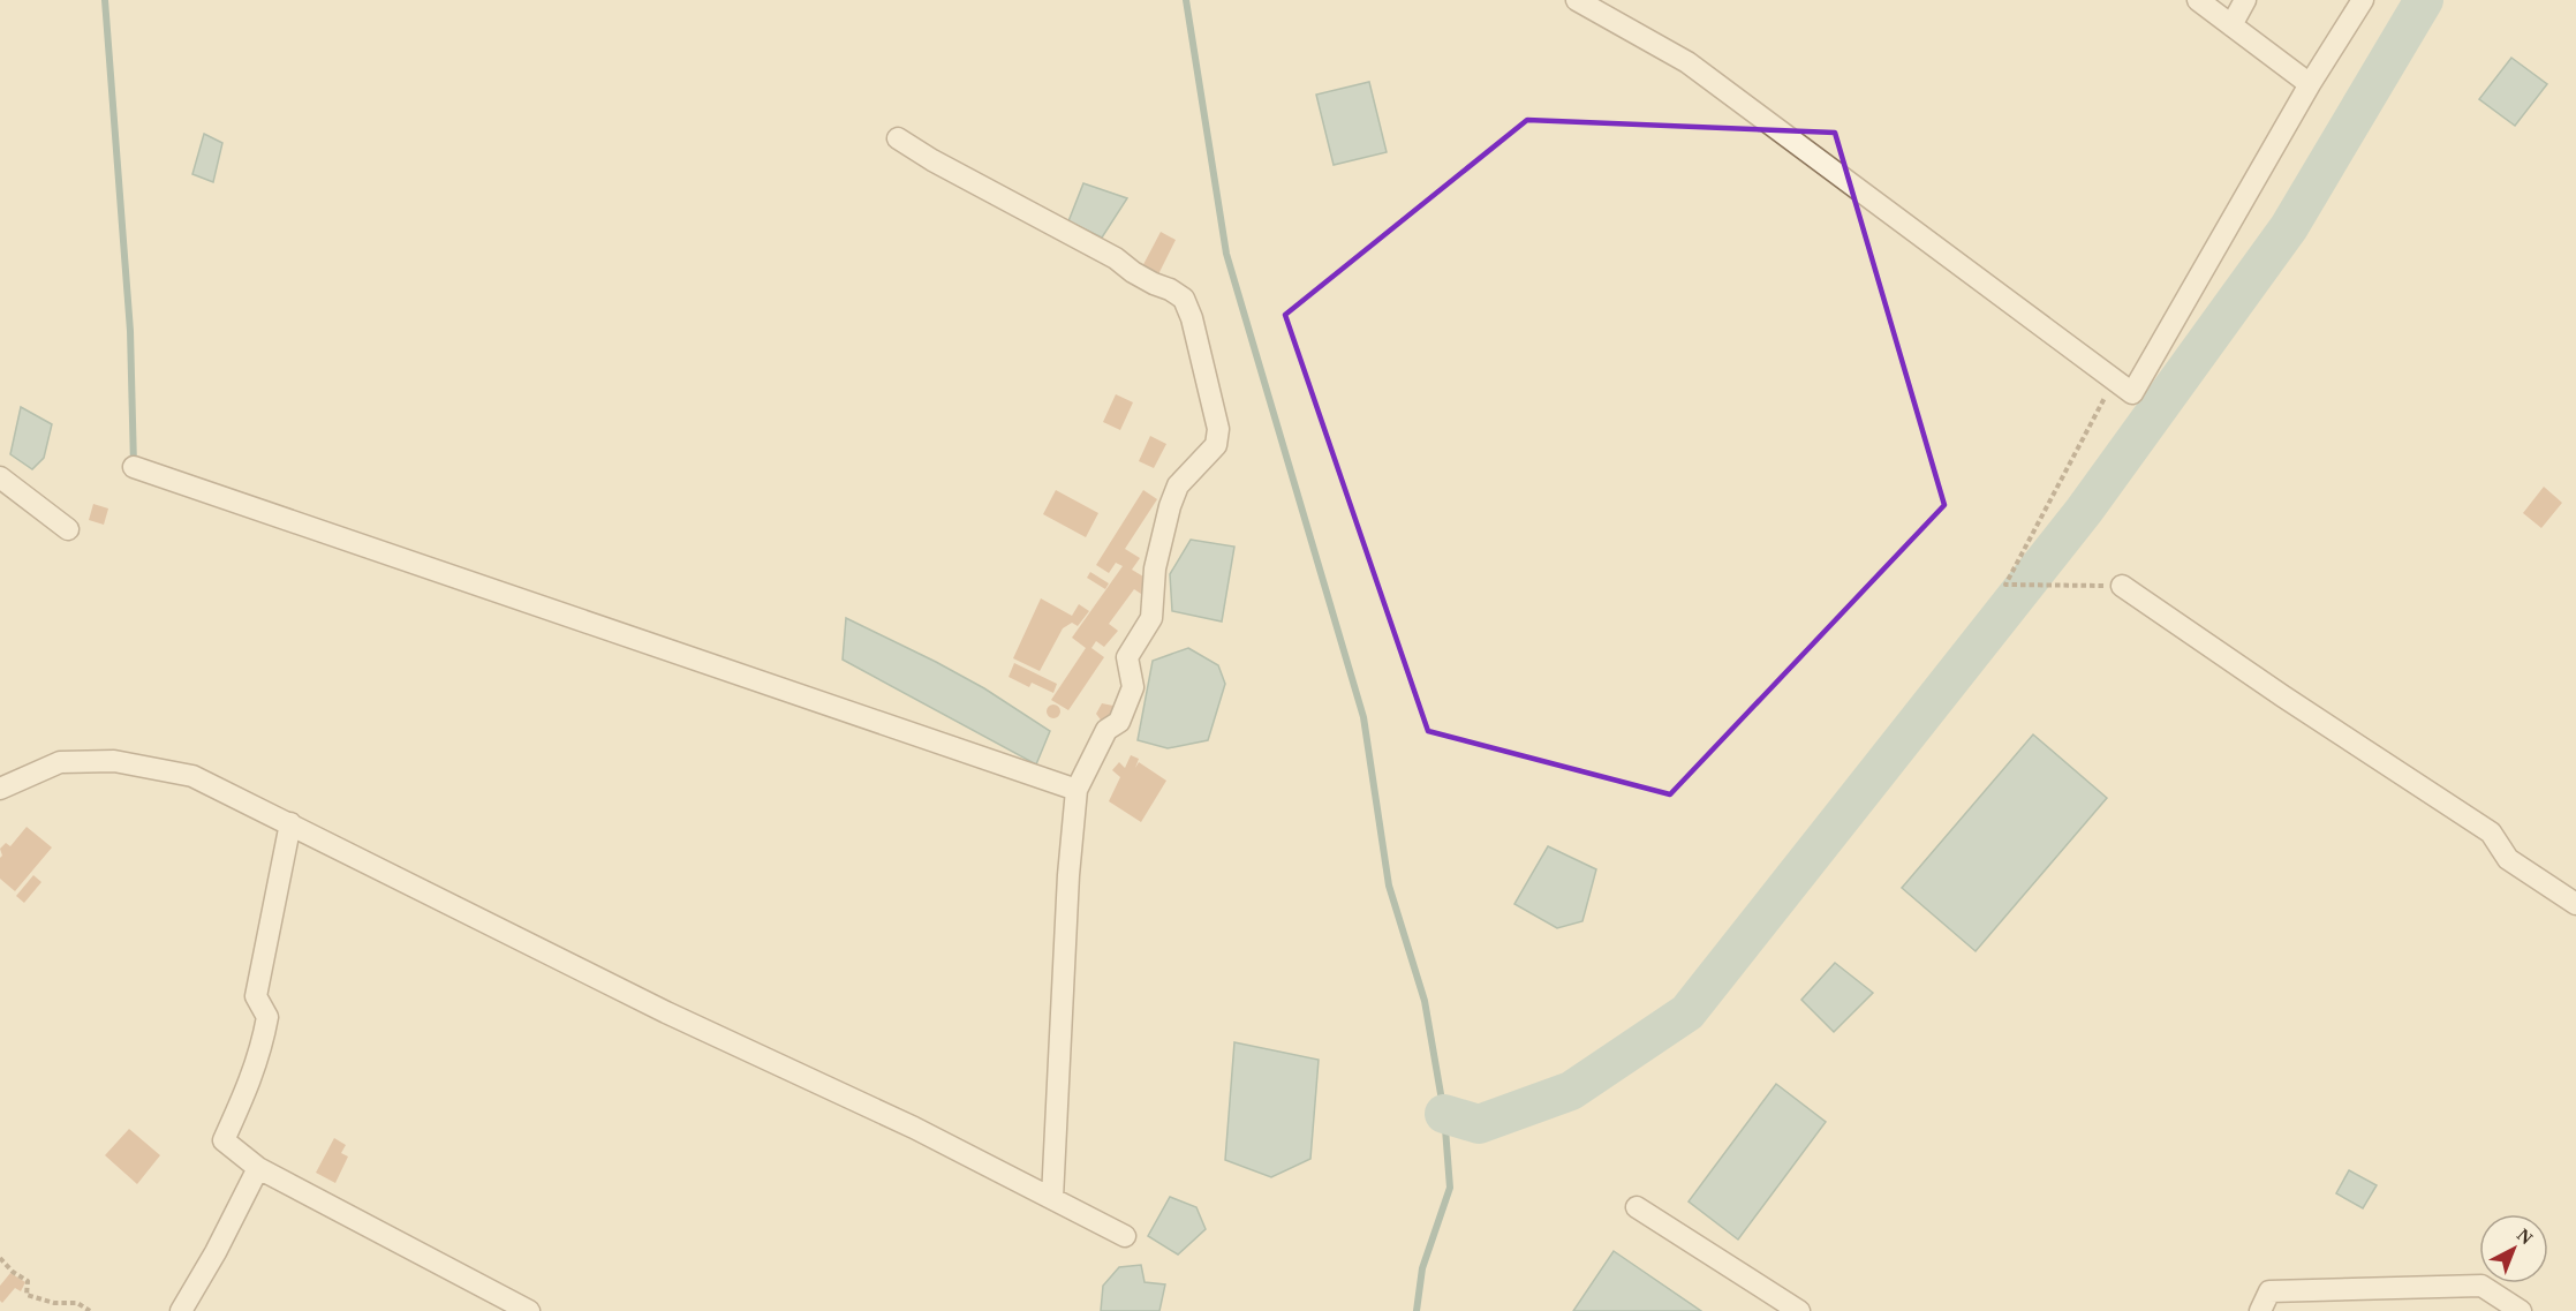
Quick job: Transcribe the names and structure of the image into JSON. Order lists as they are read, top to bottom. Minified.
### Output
{"north":"top right"}
